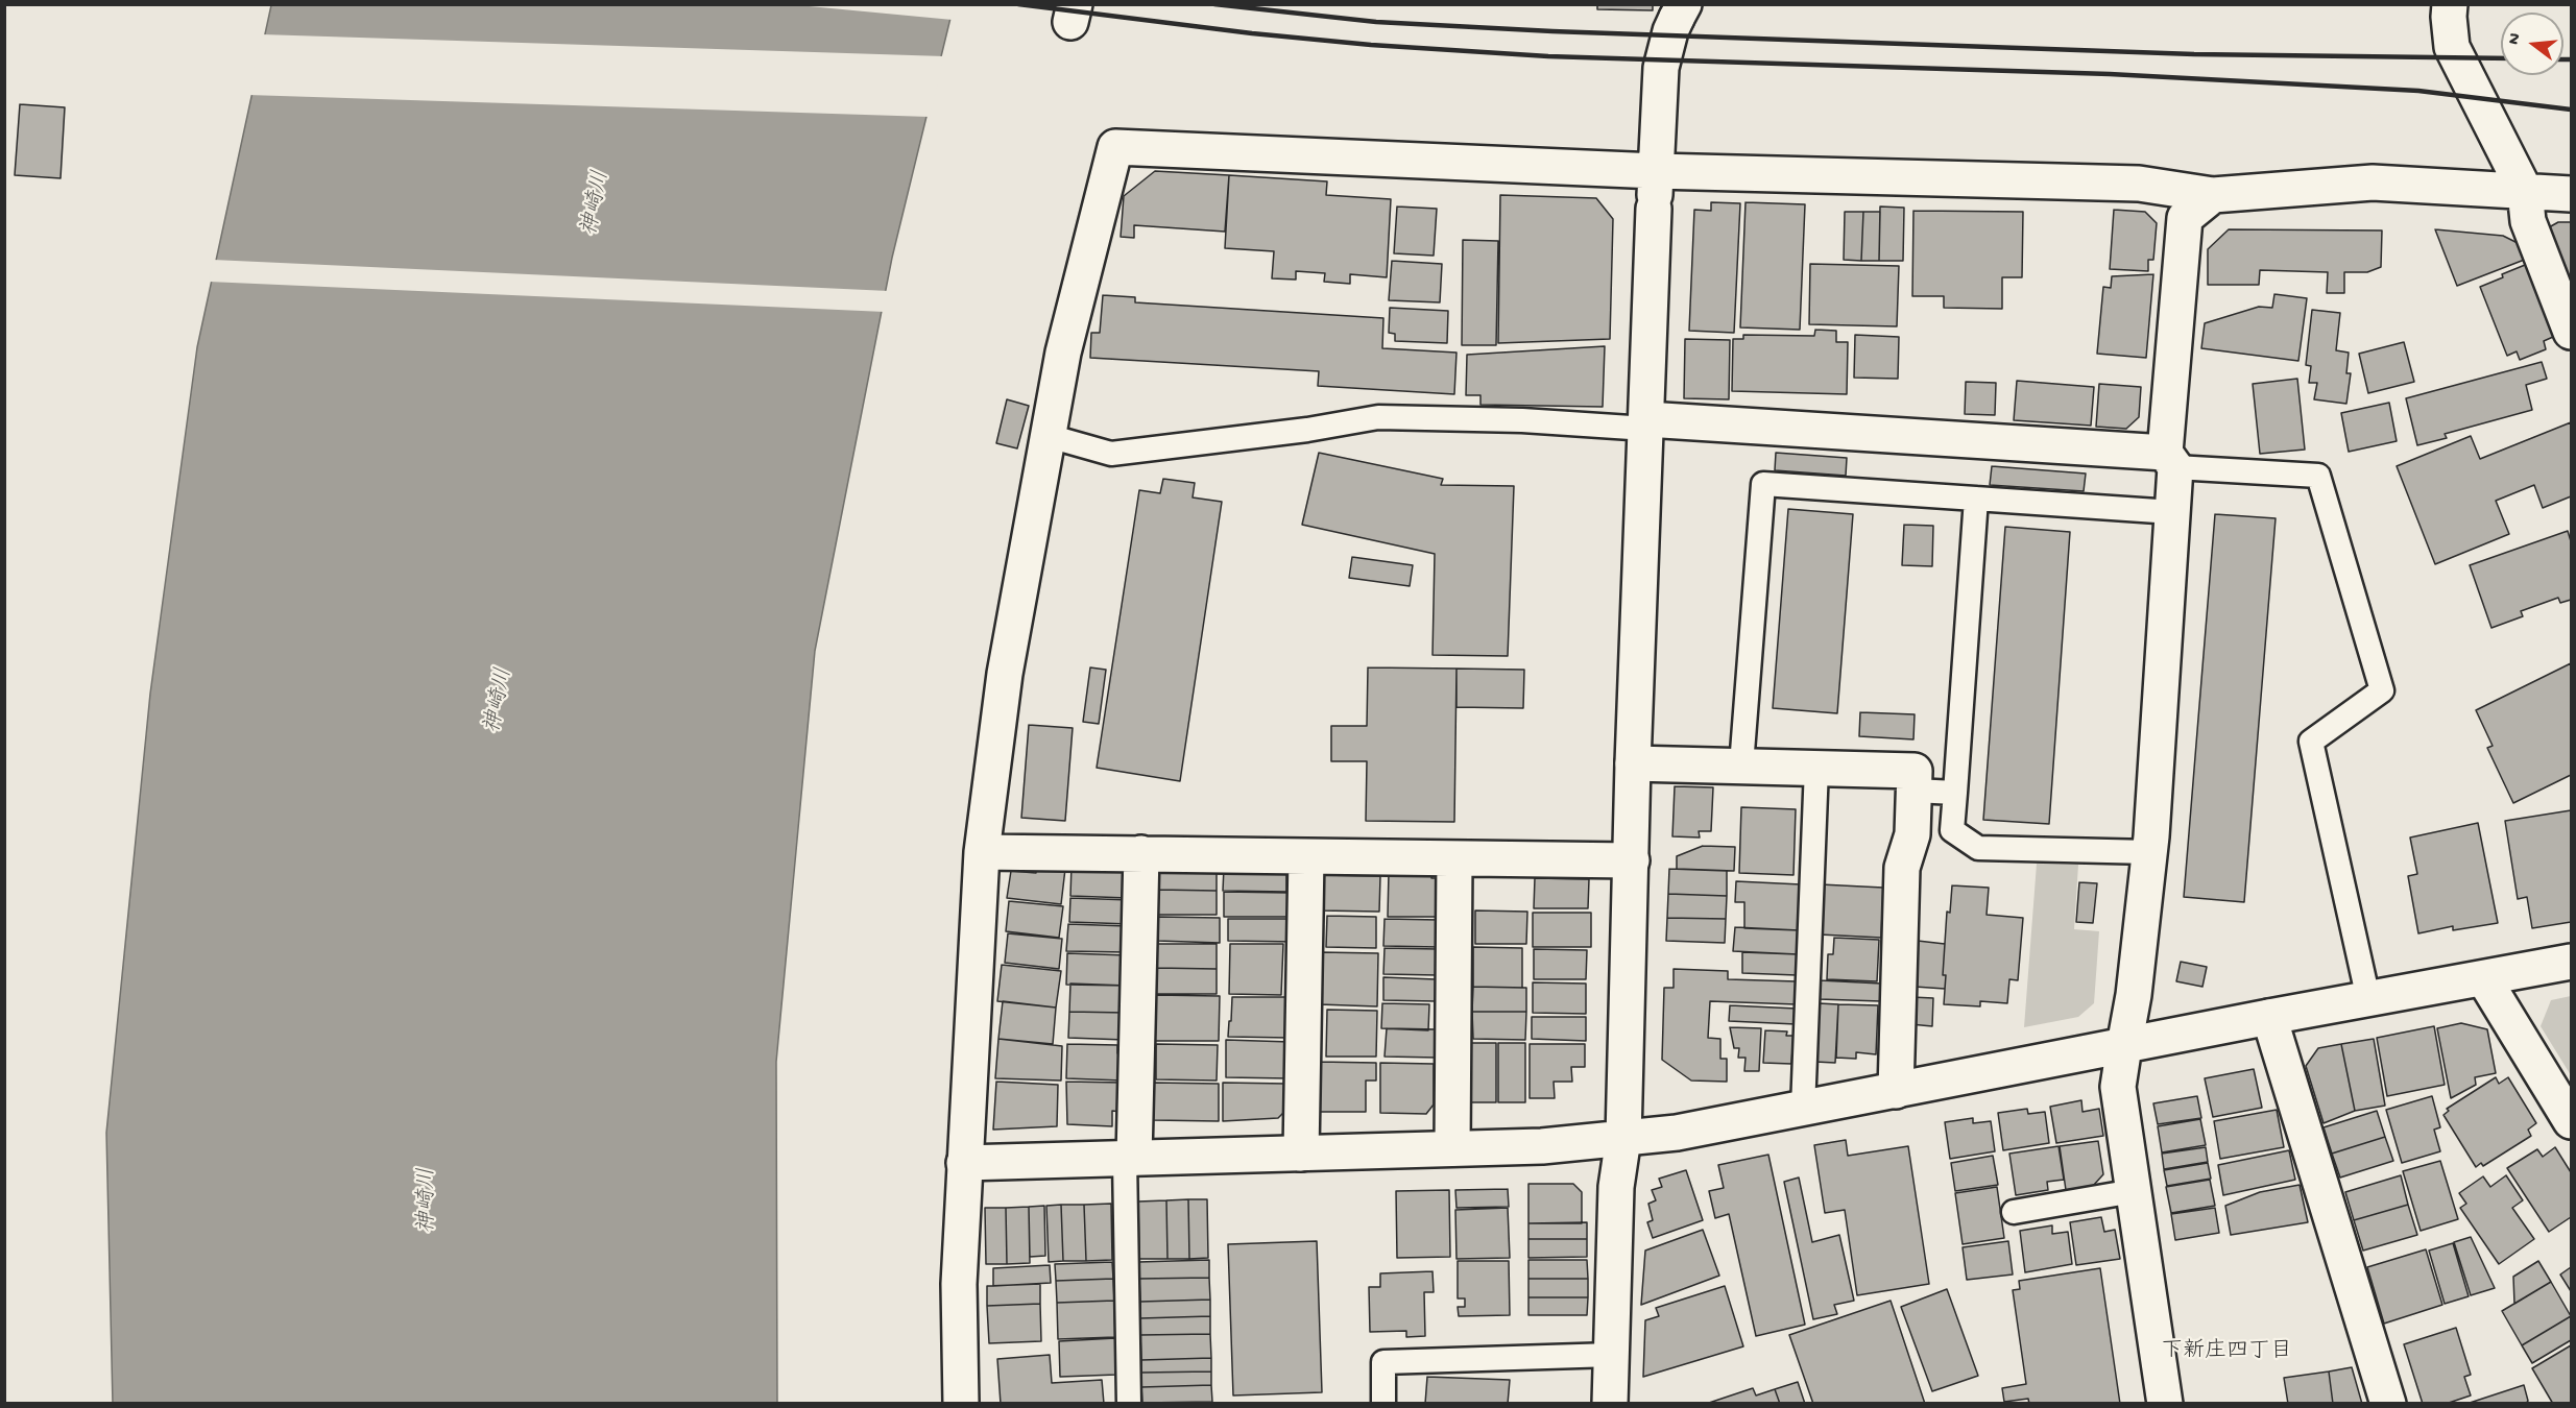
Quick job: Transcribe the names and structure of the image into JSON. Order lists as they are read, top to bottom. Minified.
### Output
{"districts":["下新庄四丁目"],"water":["神崎川"],"north":"left"}
